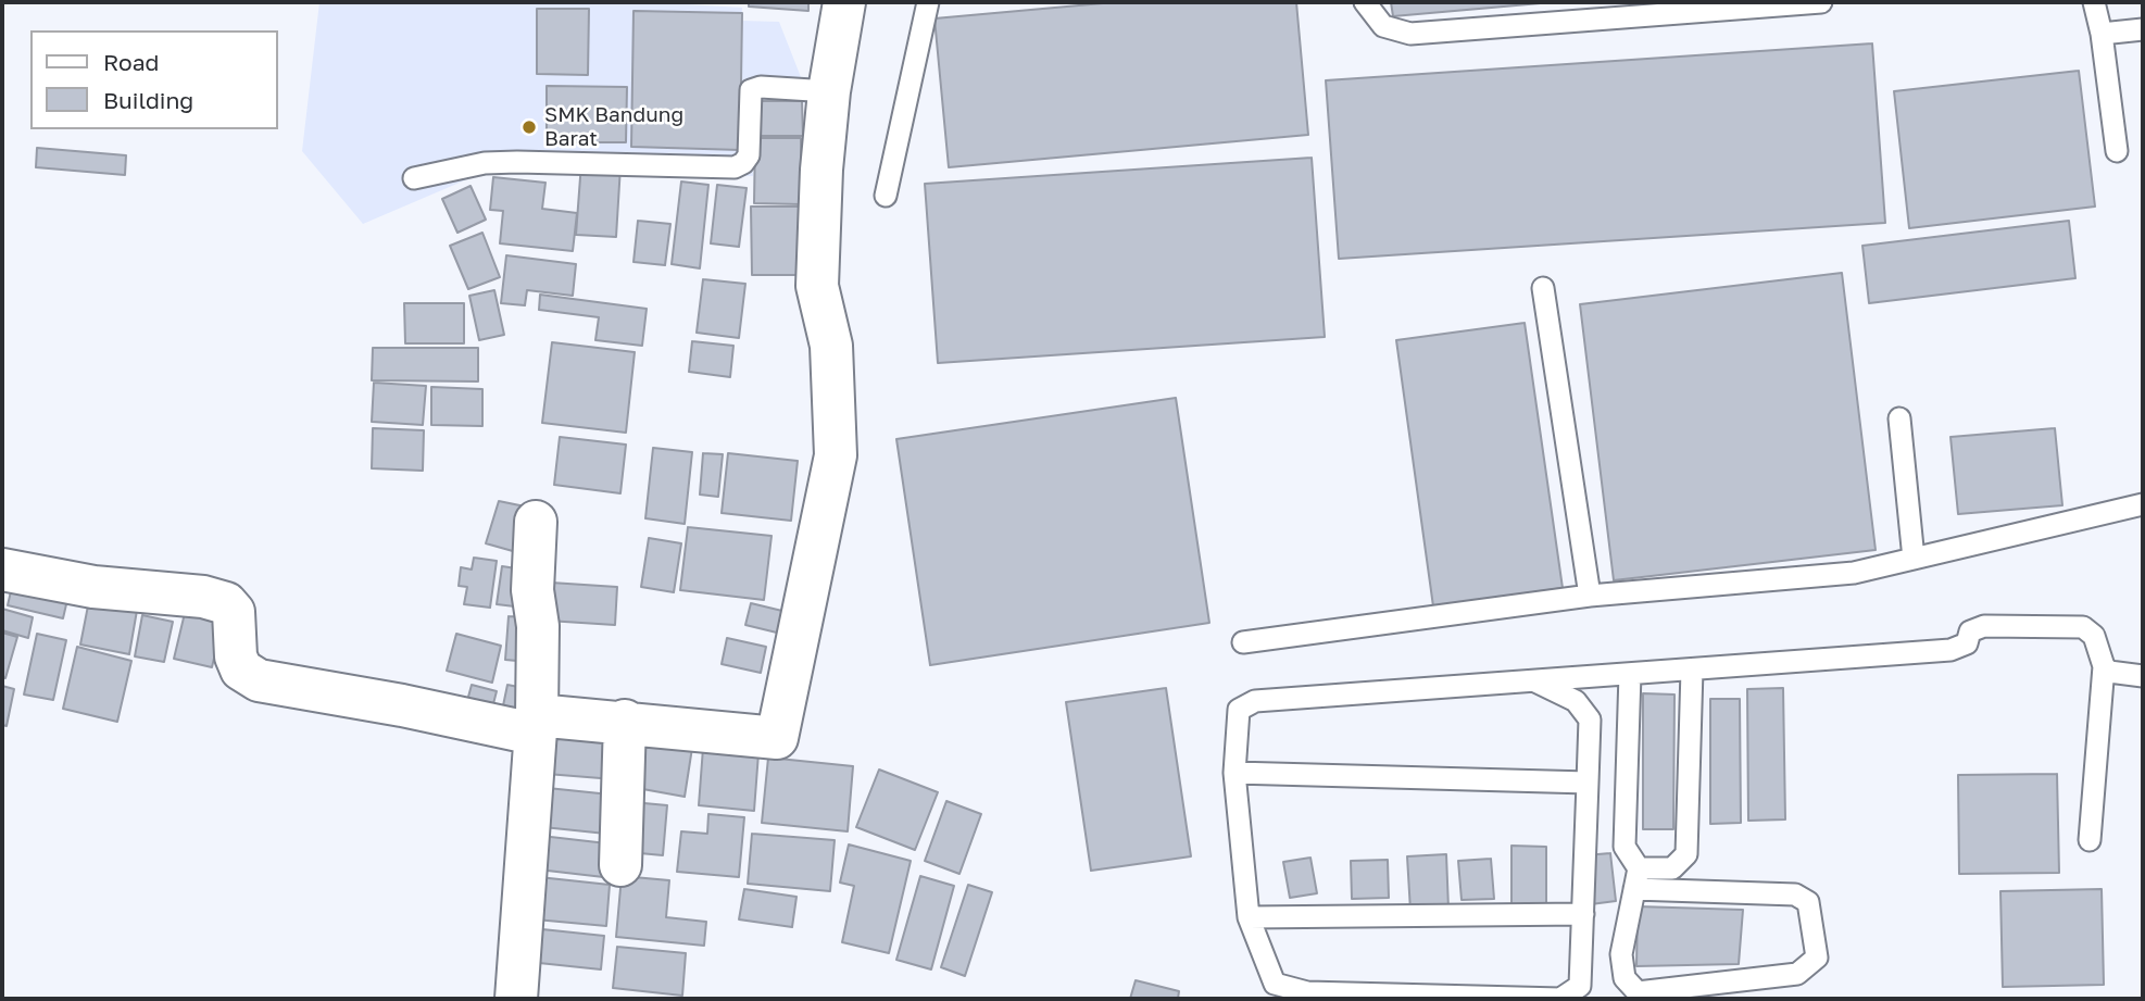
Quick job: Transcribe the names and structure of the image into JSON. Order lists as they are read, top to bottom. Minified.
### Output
{"places":["SMK Bandung Barat"],"legend":["Road","Building"]}
